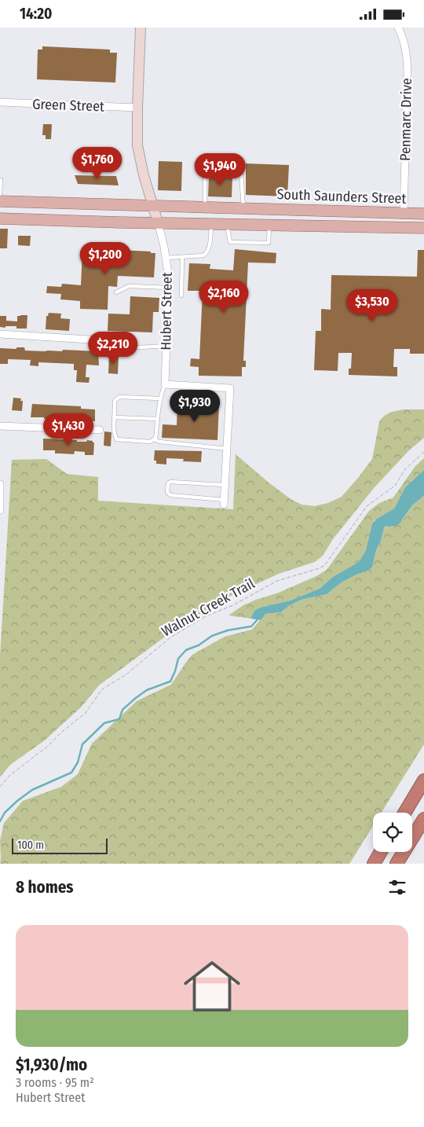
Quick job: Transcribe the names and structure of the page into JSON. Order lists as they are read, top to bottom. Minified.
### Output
{"streets":{"main road":["South Saunders Street"],"street":["Green Street","Penmarc Drive","Hubert Street"],"path":["Walnut Creek Trail"]},"crossings":[["Penmarc Drive","South Saunders Street"],["South Saunders Street","Hubert Street"]],"scale_bar":"100 m","page":{"status":"14:20","price":["$1,760","$1,940","$1,200","$2,160","$3,530","$2,210","$1,930","$1,430"],"scale":"100 m","heading":"8 homes","list":[{"name":"$1,930/mo","note":"3 rooms · 95 m² · Hubert Street"}]}}
